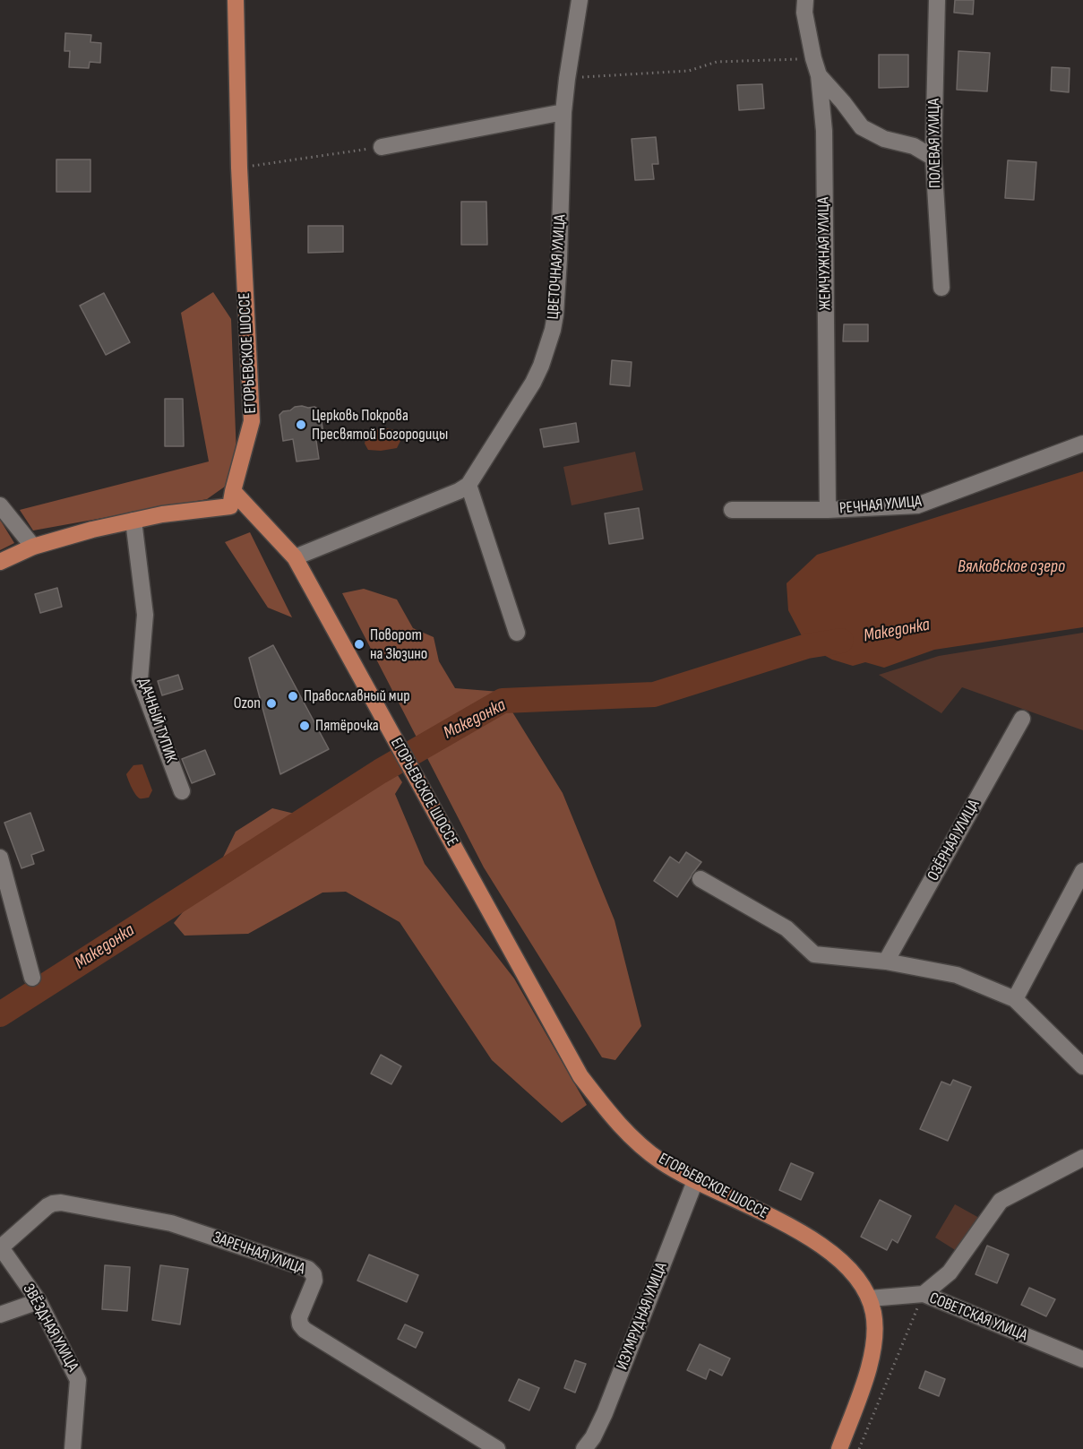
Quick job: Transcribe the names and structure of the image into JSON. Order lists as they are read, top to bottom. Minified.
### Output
{"streets":{"main road":["ЕГОРЬЕВСКОЕ ШОССЕ"],"street":["ПОЛЕВАЯ УЛИЦА","ЖЕМЧУЖНАЯ УЛИЦА","ЦВЕТОЧНАЯ УЛИЦА","РЕЧНАЯ УЛИЦА","ДАЧНЫЙ ТУПИК","ОЗЁРНАЯ УЛИЦА","ЗАРЕЧНАЯ УЛИЦА","ИЗУМРУДНАЯ УЛИЦА","СОВЕТСКАЯ УЛИЦА","ЗВЁЗДНАЯ УЛИЦА"]},"crossings":[["ЖЕМЧУЖНАЯ УЛИЦА","РЕЧНАЯ УЛИЦА"],["ЦВЕТОЧНАЯ УЛИЦА","ЕГОРЬЕВСКОЕ ШОССЕ"],["ЕГОРЬЕВСКОЕ ШОССЕ","ИЗУМРУДНАЯ УЛИЦА"],["ЕГОРЬЕВСКОЕ ШОССЕ","СОВЕТСКАЯ УЛИЦА"],["ЗАРЕЧНАЯ УЛИЦА","ЗВЁЗДНАЯ УЛИЦА"]],"water":["Вялковское озеро","Македонка"],"places":["Церковь Покрова Пресвятой Богородицы","Поворот на Зюзино","Православный мир","Ozon","Пятёрочка"]}
